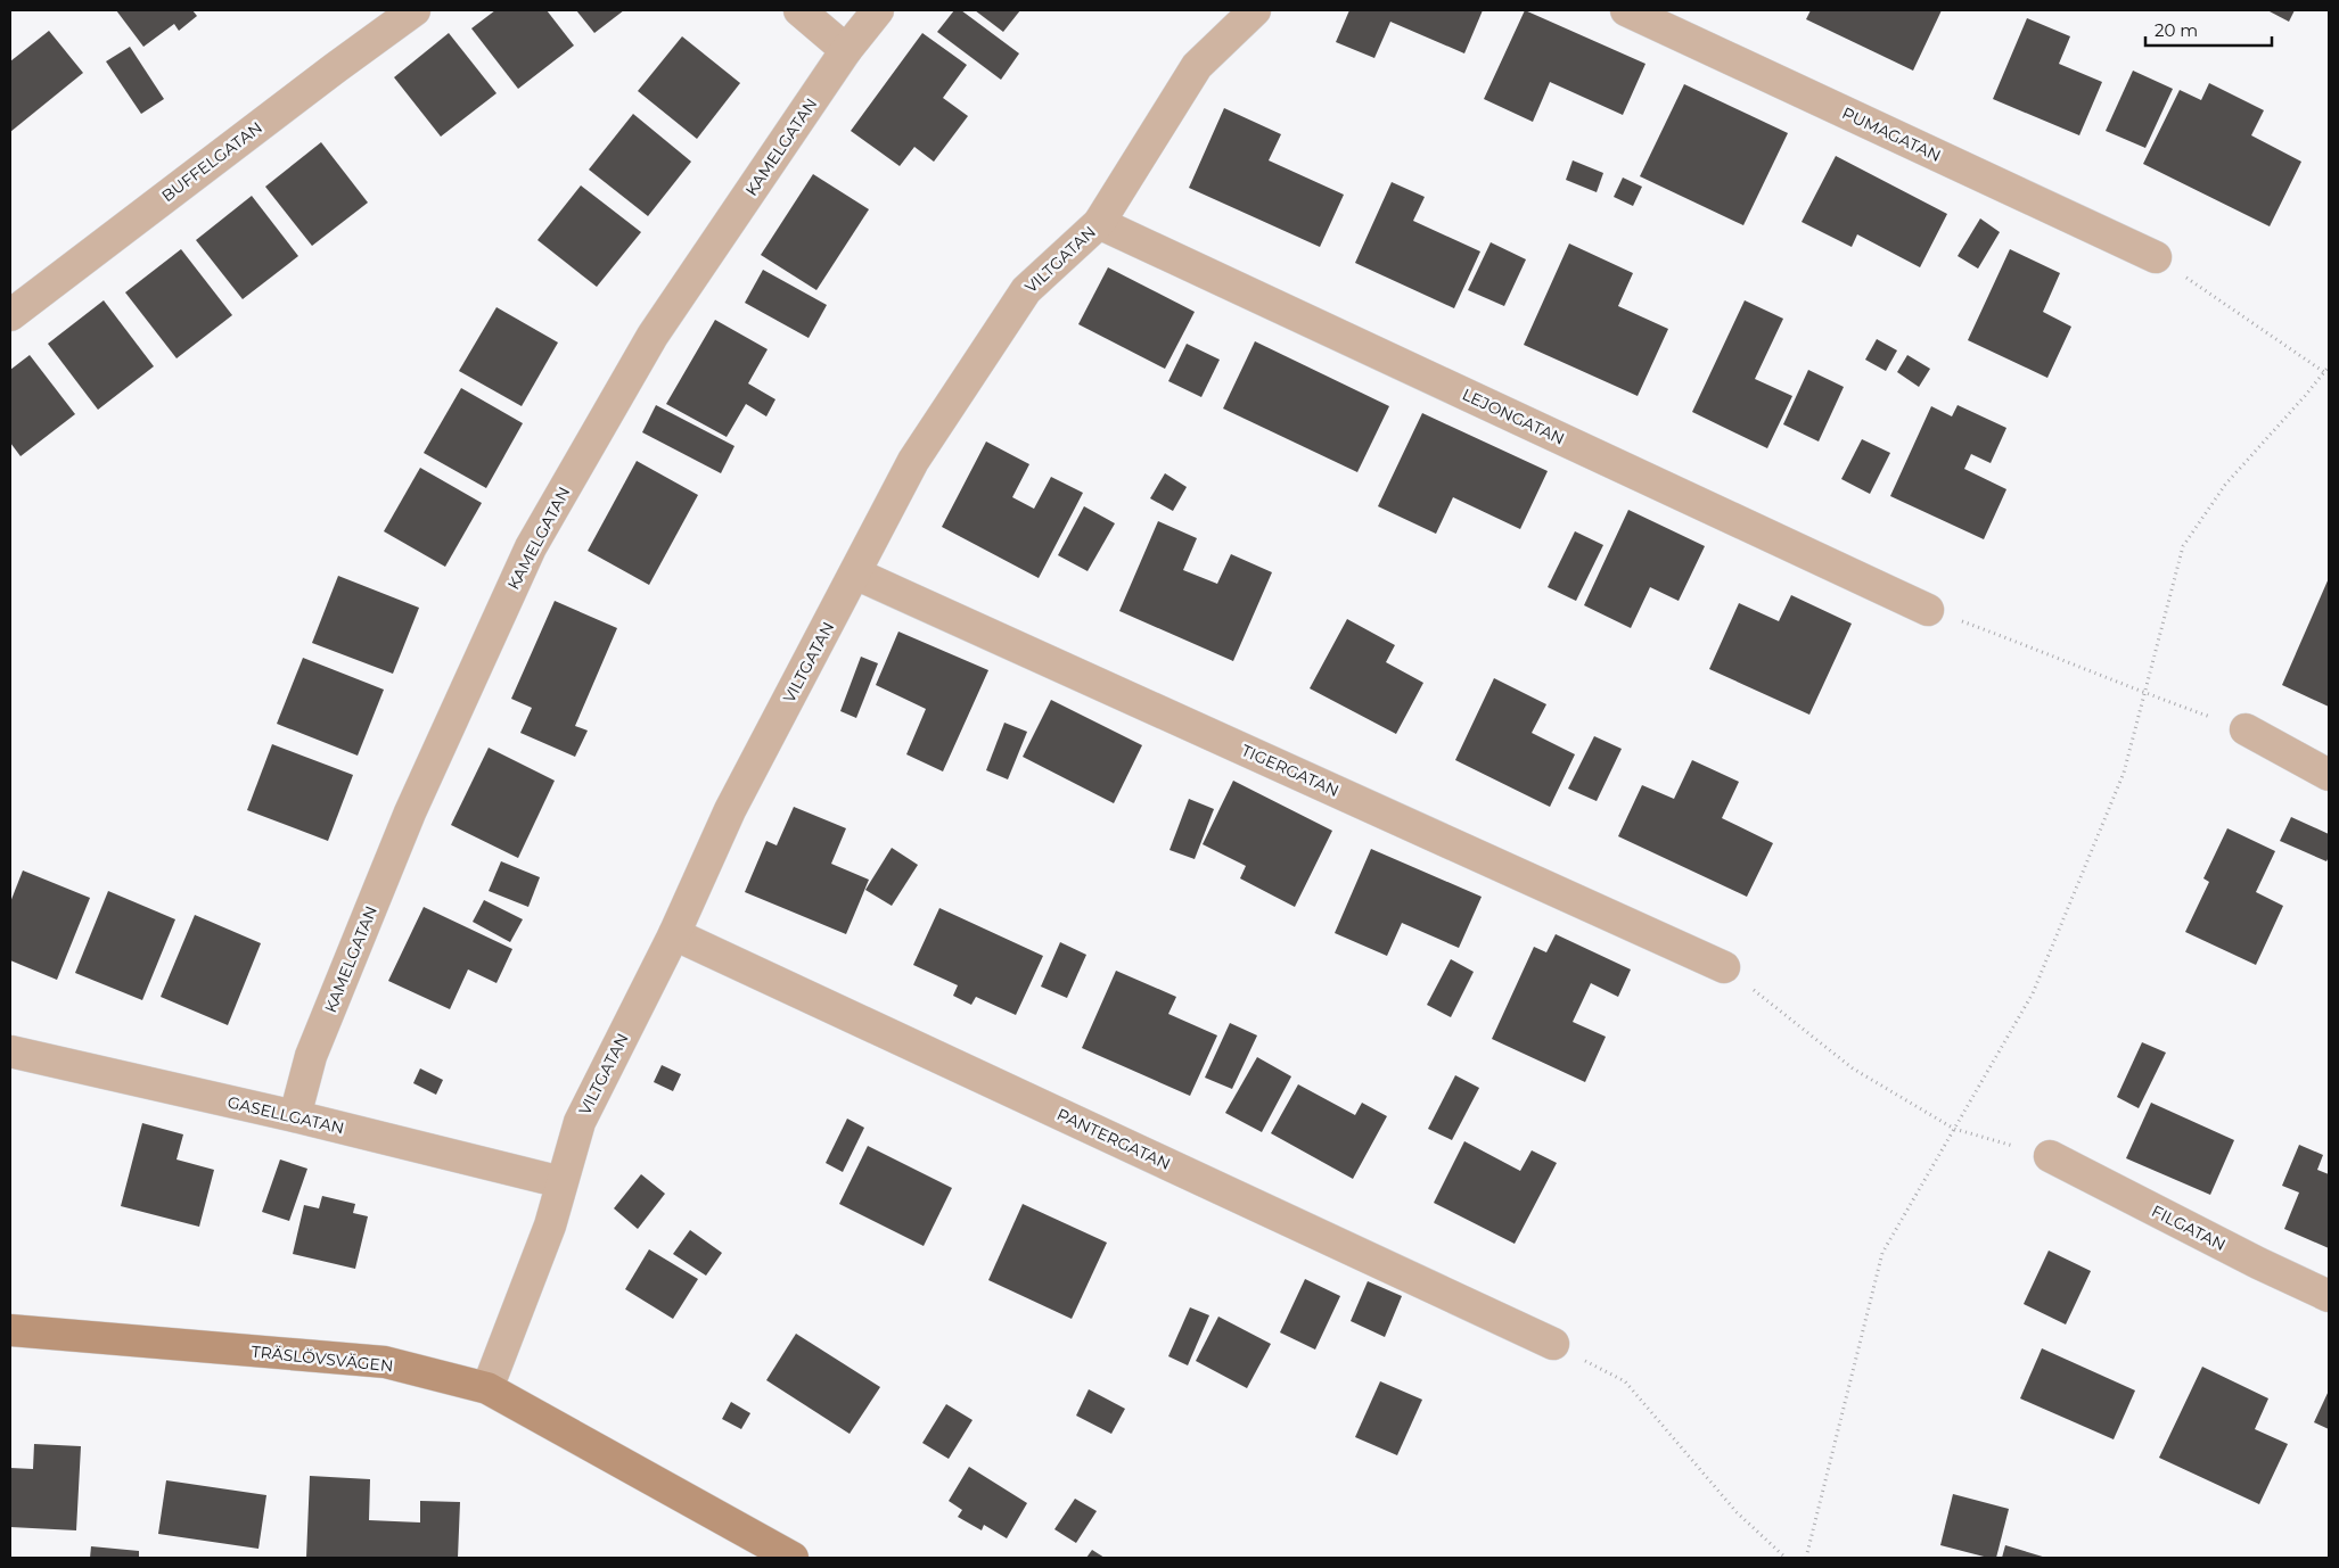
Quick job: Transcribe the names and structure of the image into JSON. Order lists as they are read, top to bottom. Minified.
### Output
{"streets":{"street":["PUMAGATAN","KAMELGATAN","BUFFELGATAN","VILTGATAN","LEJONGATAN","TIGERGATAN","GASELLGATAN","PANTERGATAN","FILGATAN","TRÄSLÖVSVÄGEN"]},"crossings":[["KAMELGATAN","GASELLGATAN"],["VILTGATAN","LEJONGATAN"],["VILTGATAN","TIGERGATAN"],["VILTGATAN","GASELLGATAN"],["VILTGATAN","PANTERGATAN"],["VILTGATAN","TRÄSLÖVSVÄGEN"]],"scale_bar":"20 m"}
